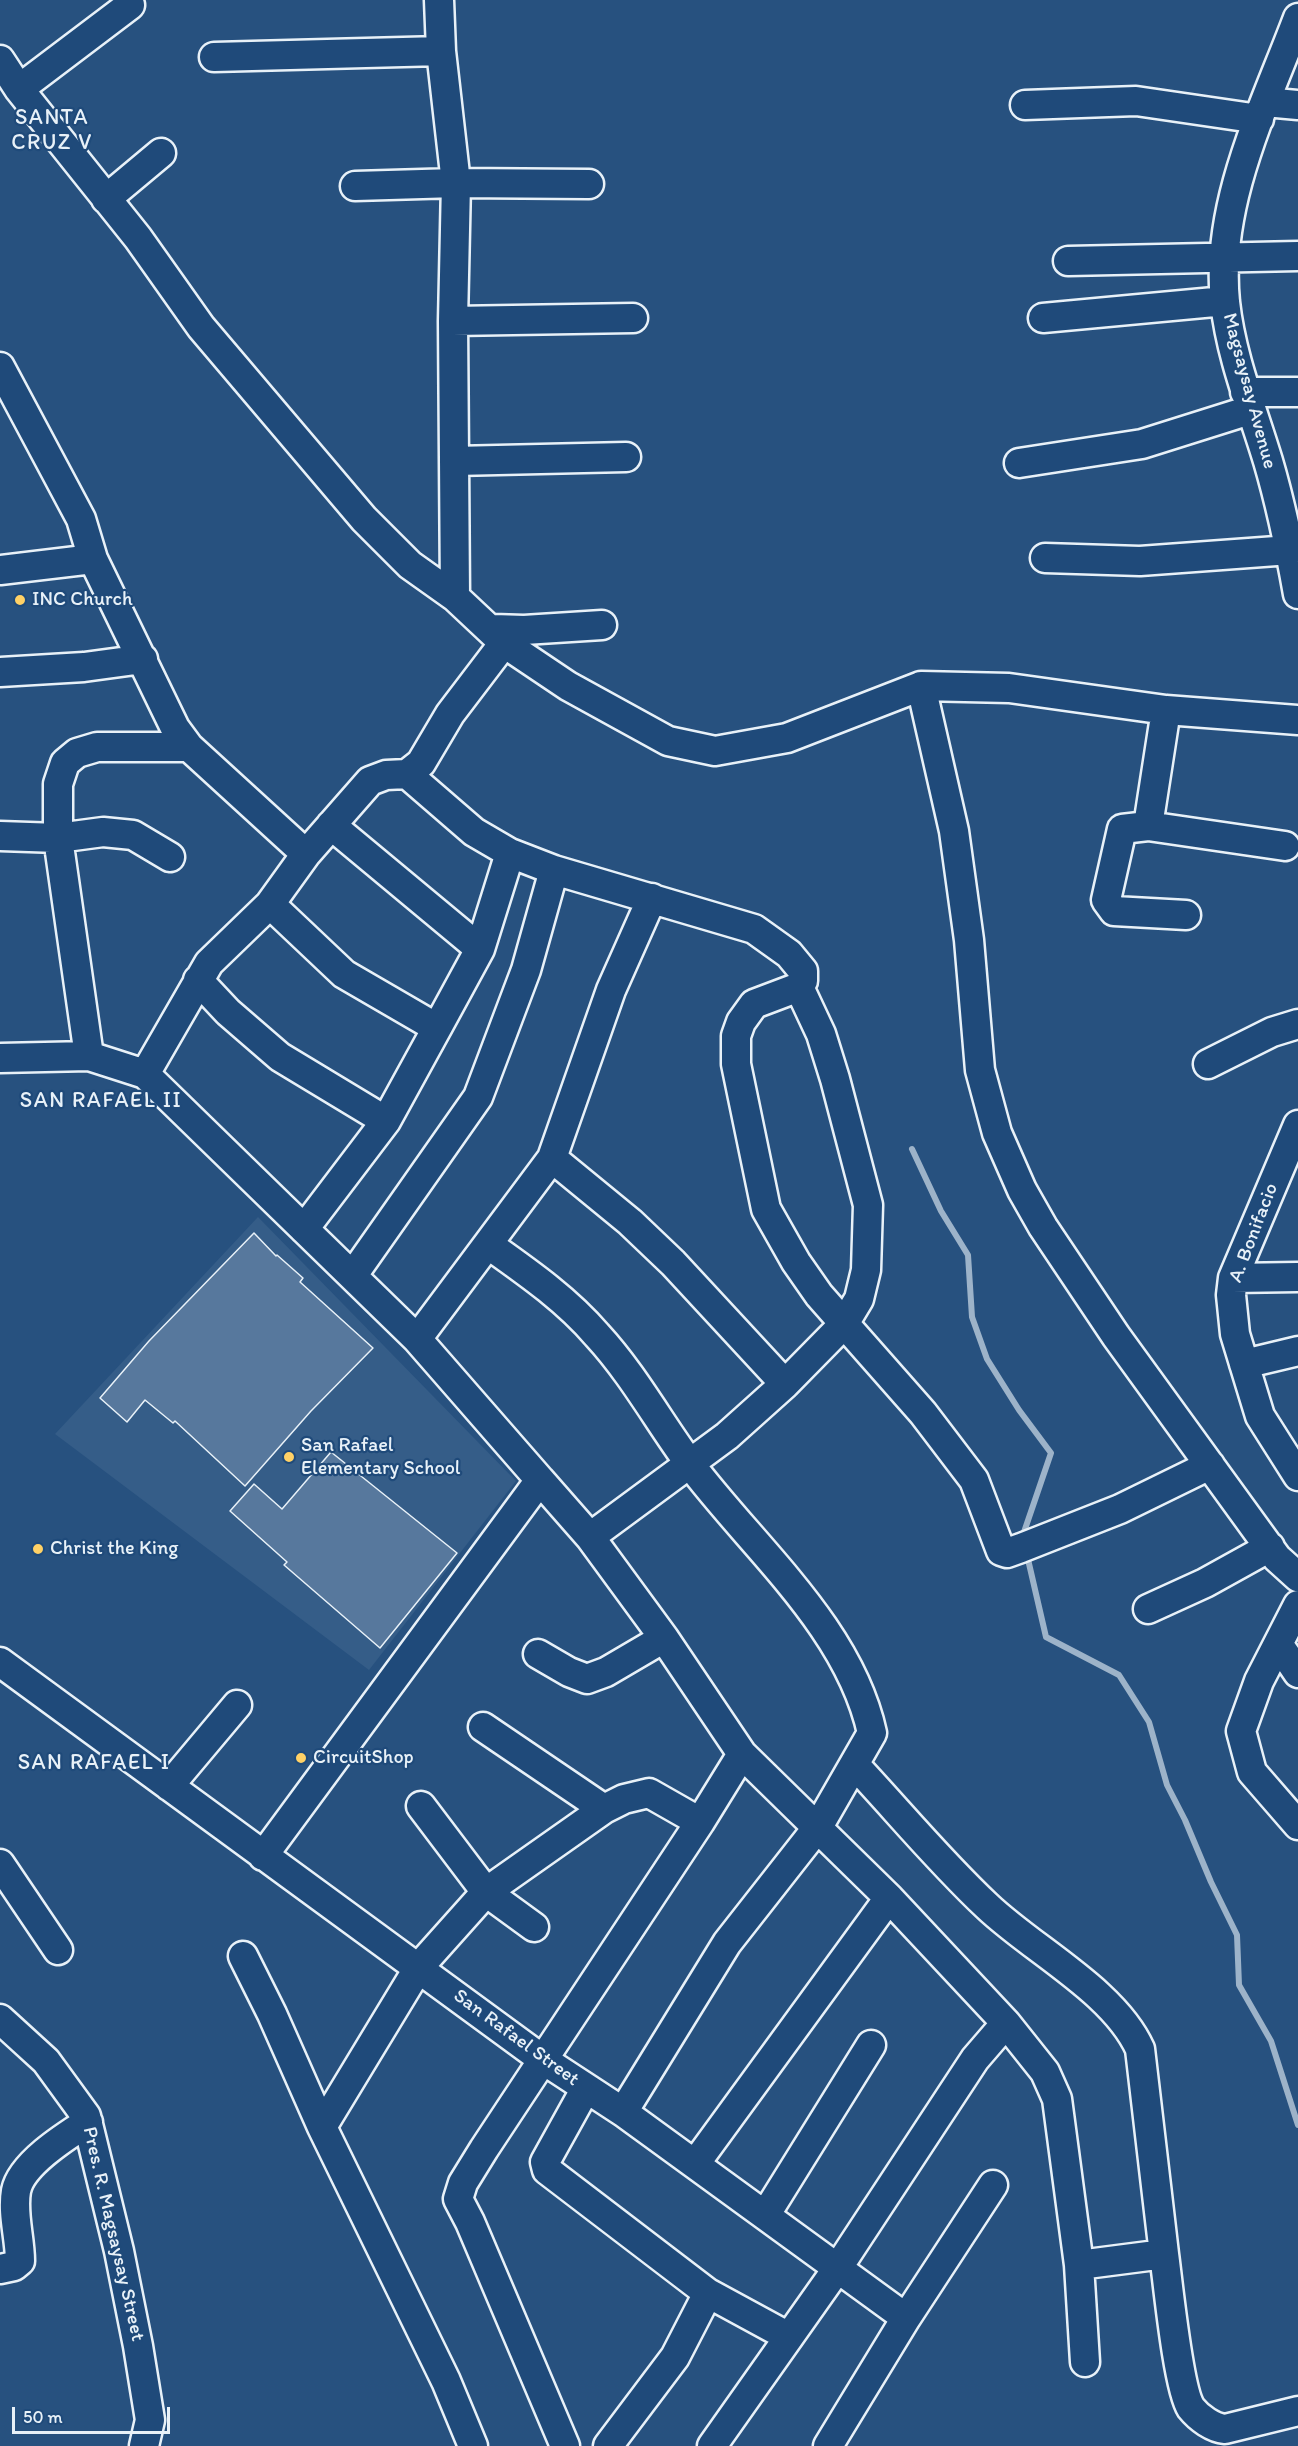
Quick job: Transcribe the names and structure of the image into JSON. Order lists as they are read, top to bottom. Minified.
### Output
{"streets":{"street":["Magsaysay Avenue","A. Bonifacio","San Rafael Street","Pres. R. Magsaysay Street"]},"districts":["SANTA CRUZ V","SAN RAFAEL II","SAN RAFAEL I"],"places":["INC Church","San Rafael Elementary School","Christ the King","CircuitShop"],"scale_bar":"50 m"}
